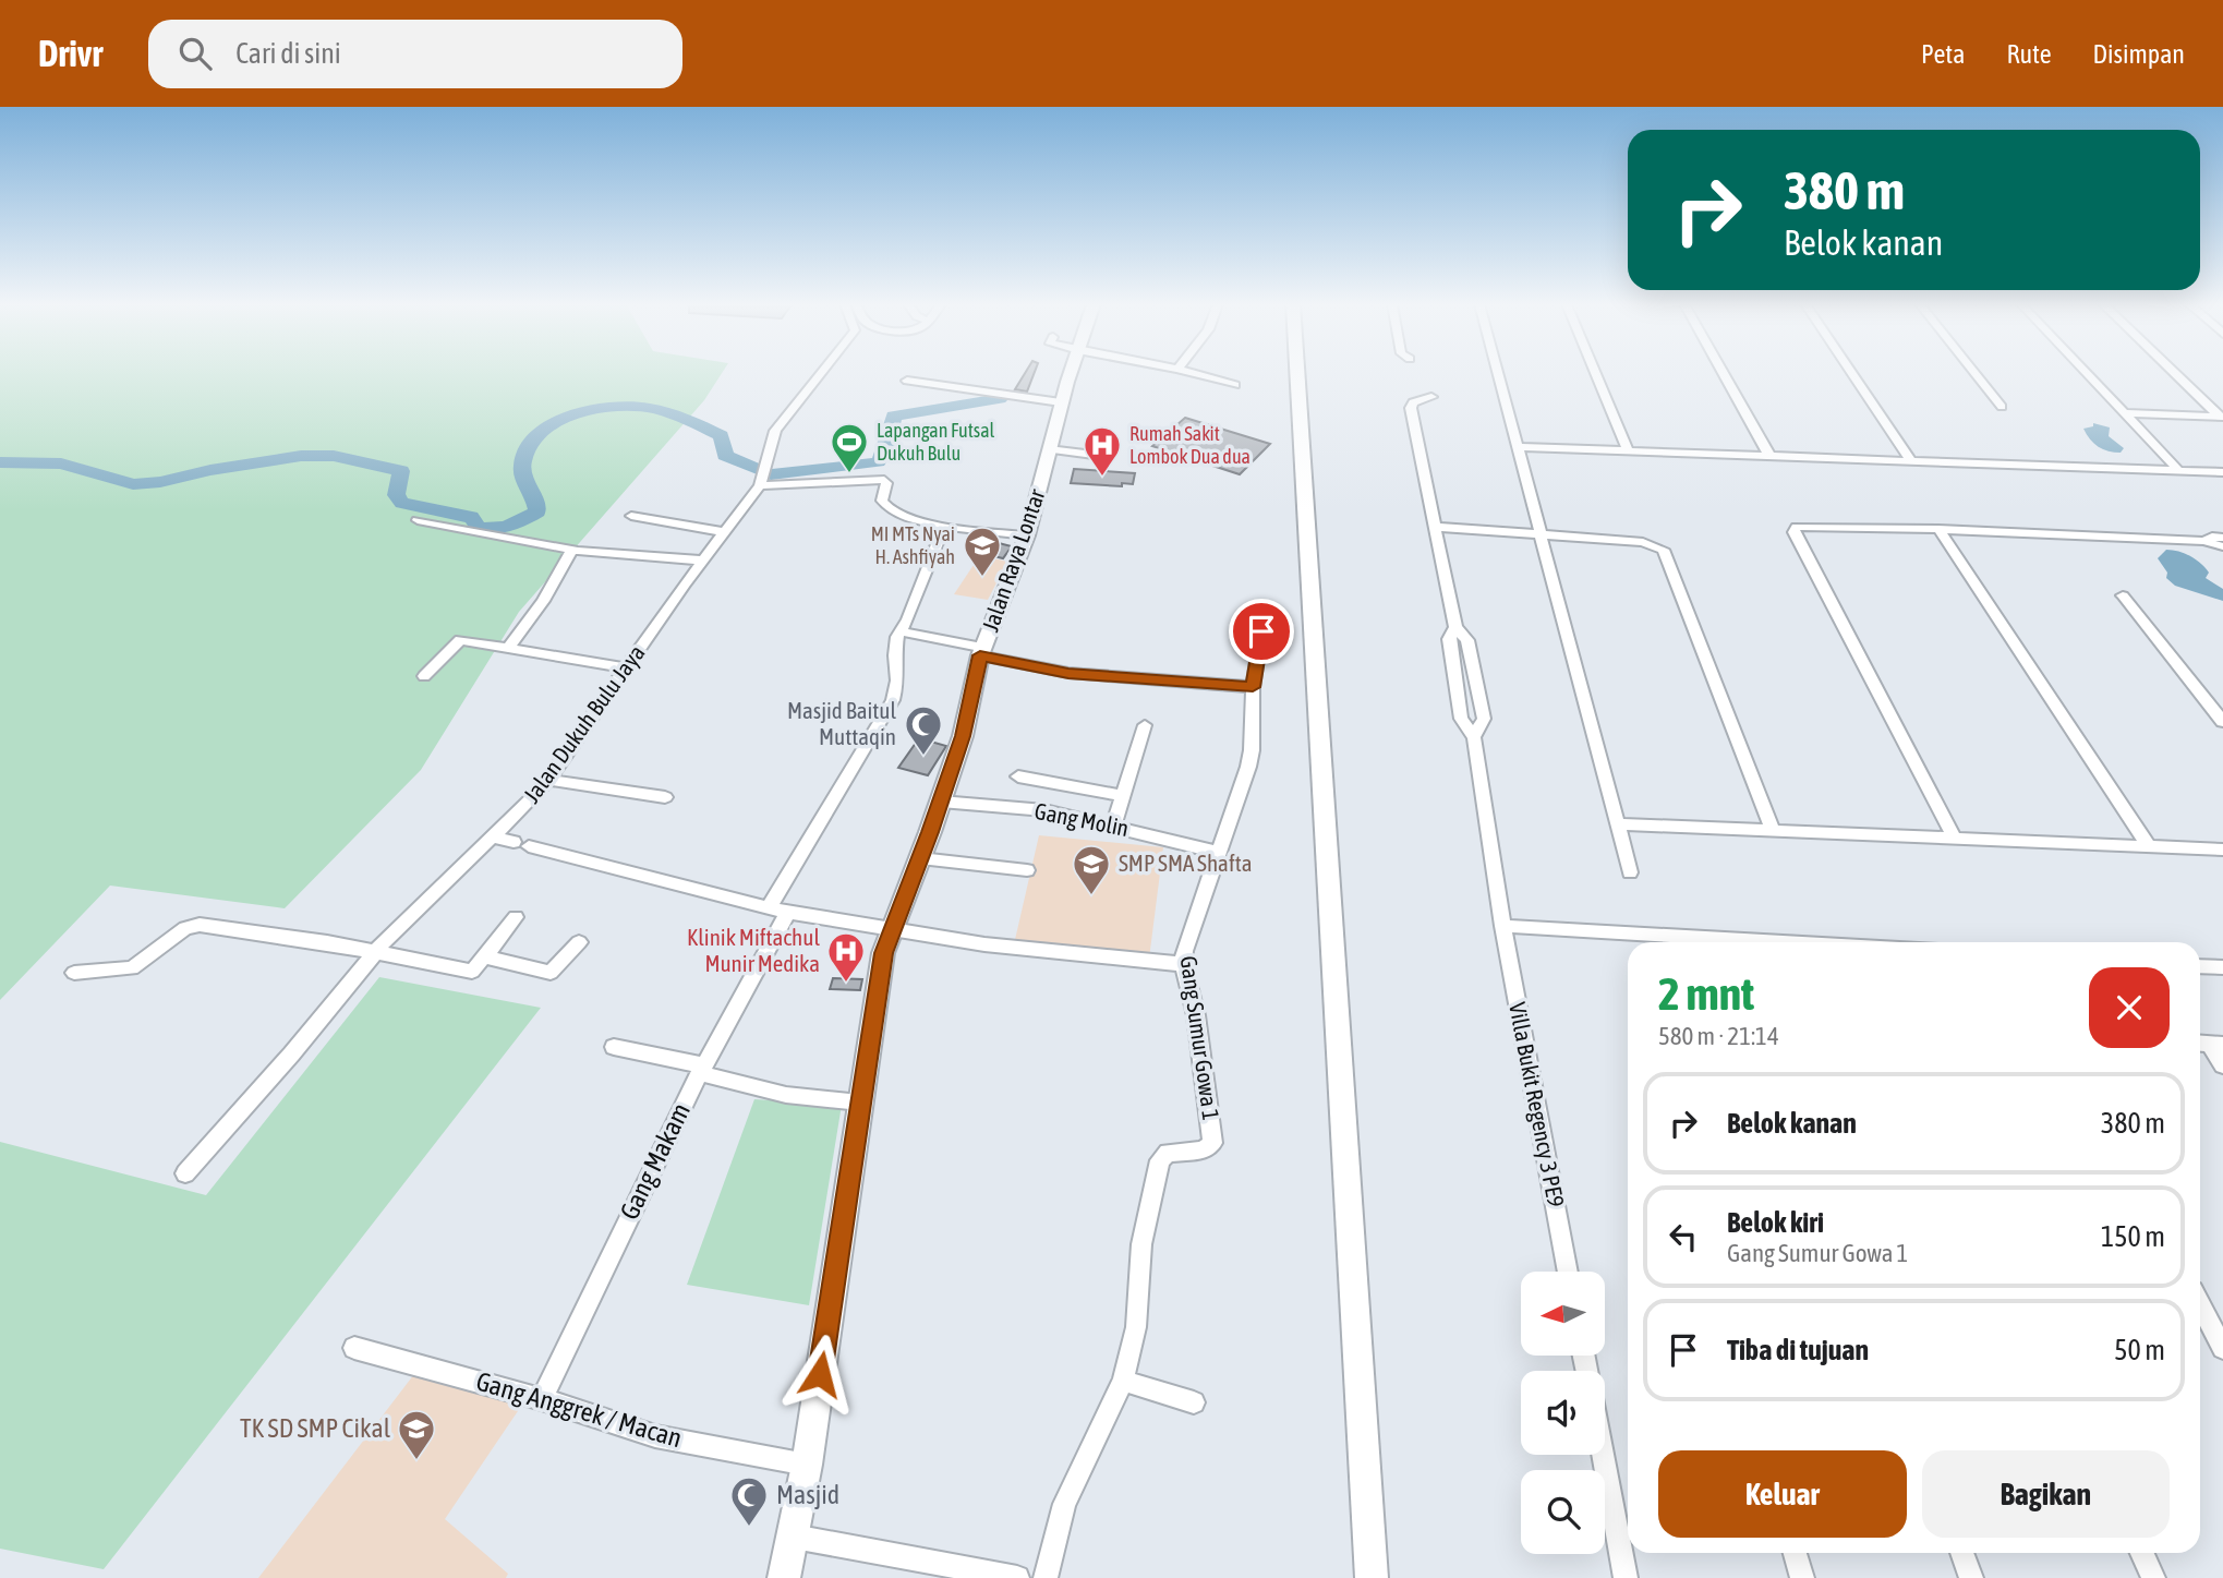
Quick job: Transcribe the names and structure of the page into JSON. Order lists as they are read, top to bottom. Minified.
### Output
{"streets":{"street":["Jalan Raya Lontar","Jalan Dukuh Bulu Jaya","Gang Molin","Gang Sumur Gowa 1","Villa Bukit Regency 3 PE9","Gang Makam","Gang Anggrek / Macan"]},"crossings":[["Jalan Raya Lontar","Gang Molin"],["Jalan Raya Lontar","Gang Anggrek / Macan"],["Gang Molin","Gang Sumur Gowa 1"],["Gang Makam","Gang Anggrek / Macan"]],"places":{"sports":["Lapangan Futsal Dukuh Bulu"],"hospital":["Rumah Sakit Lombok Dua dua","Klinik Miftachul Munir Medika"],"school or university":["MI MTs Nyai H. Ashfiyah","SMP SMA Shafta","TK SD SMP Cikal"],"mosque":["Masjid Baitul Muttaqin","Masjid"]},"north":"left","page":{"header":"Drivr","search":"Cari di sini","nav":["Peta","Rute","Disimpan"],"turn":["380 m","Belok kanan"],"heading":["2 mnt","580 m · 21:14"],"list":[{"name":"Belok kanan","value":"380 m"},{"name":"Belok kiri","note":"Gang Sumur Gowa 1","value":"150 m"},{"name":"Tiba di tujuan","value":"50 m"}],"buttons":["Keluar","Bagikan"]}}
